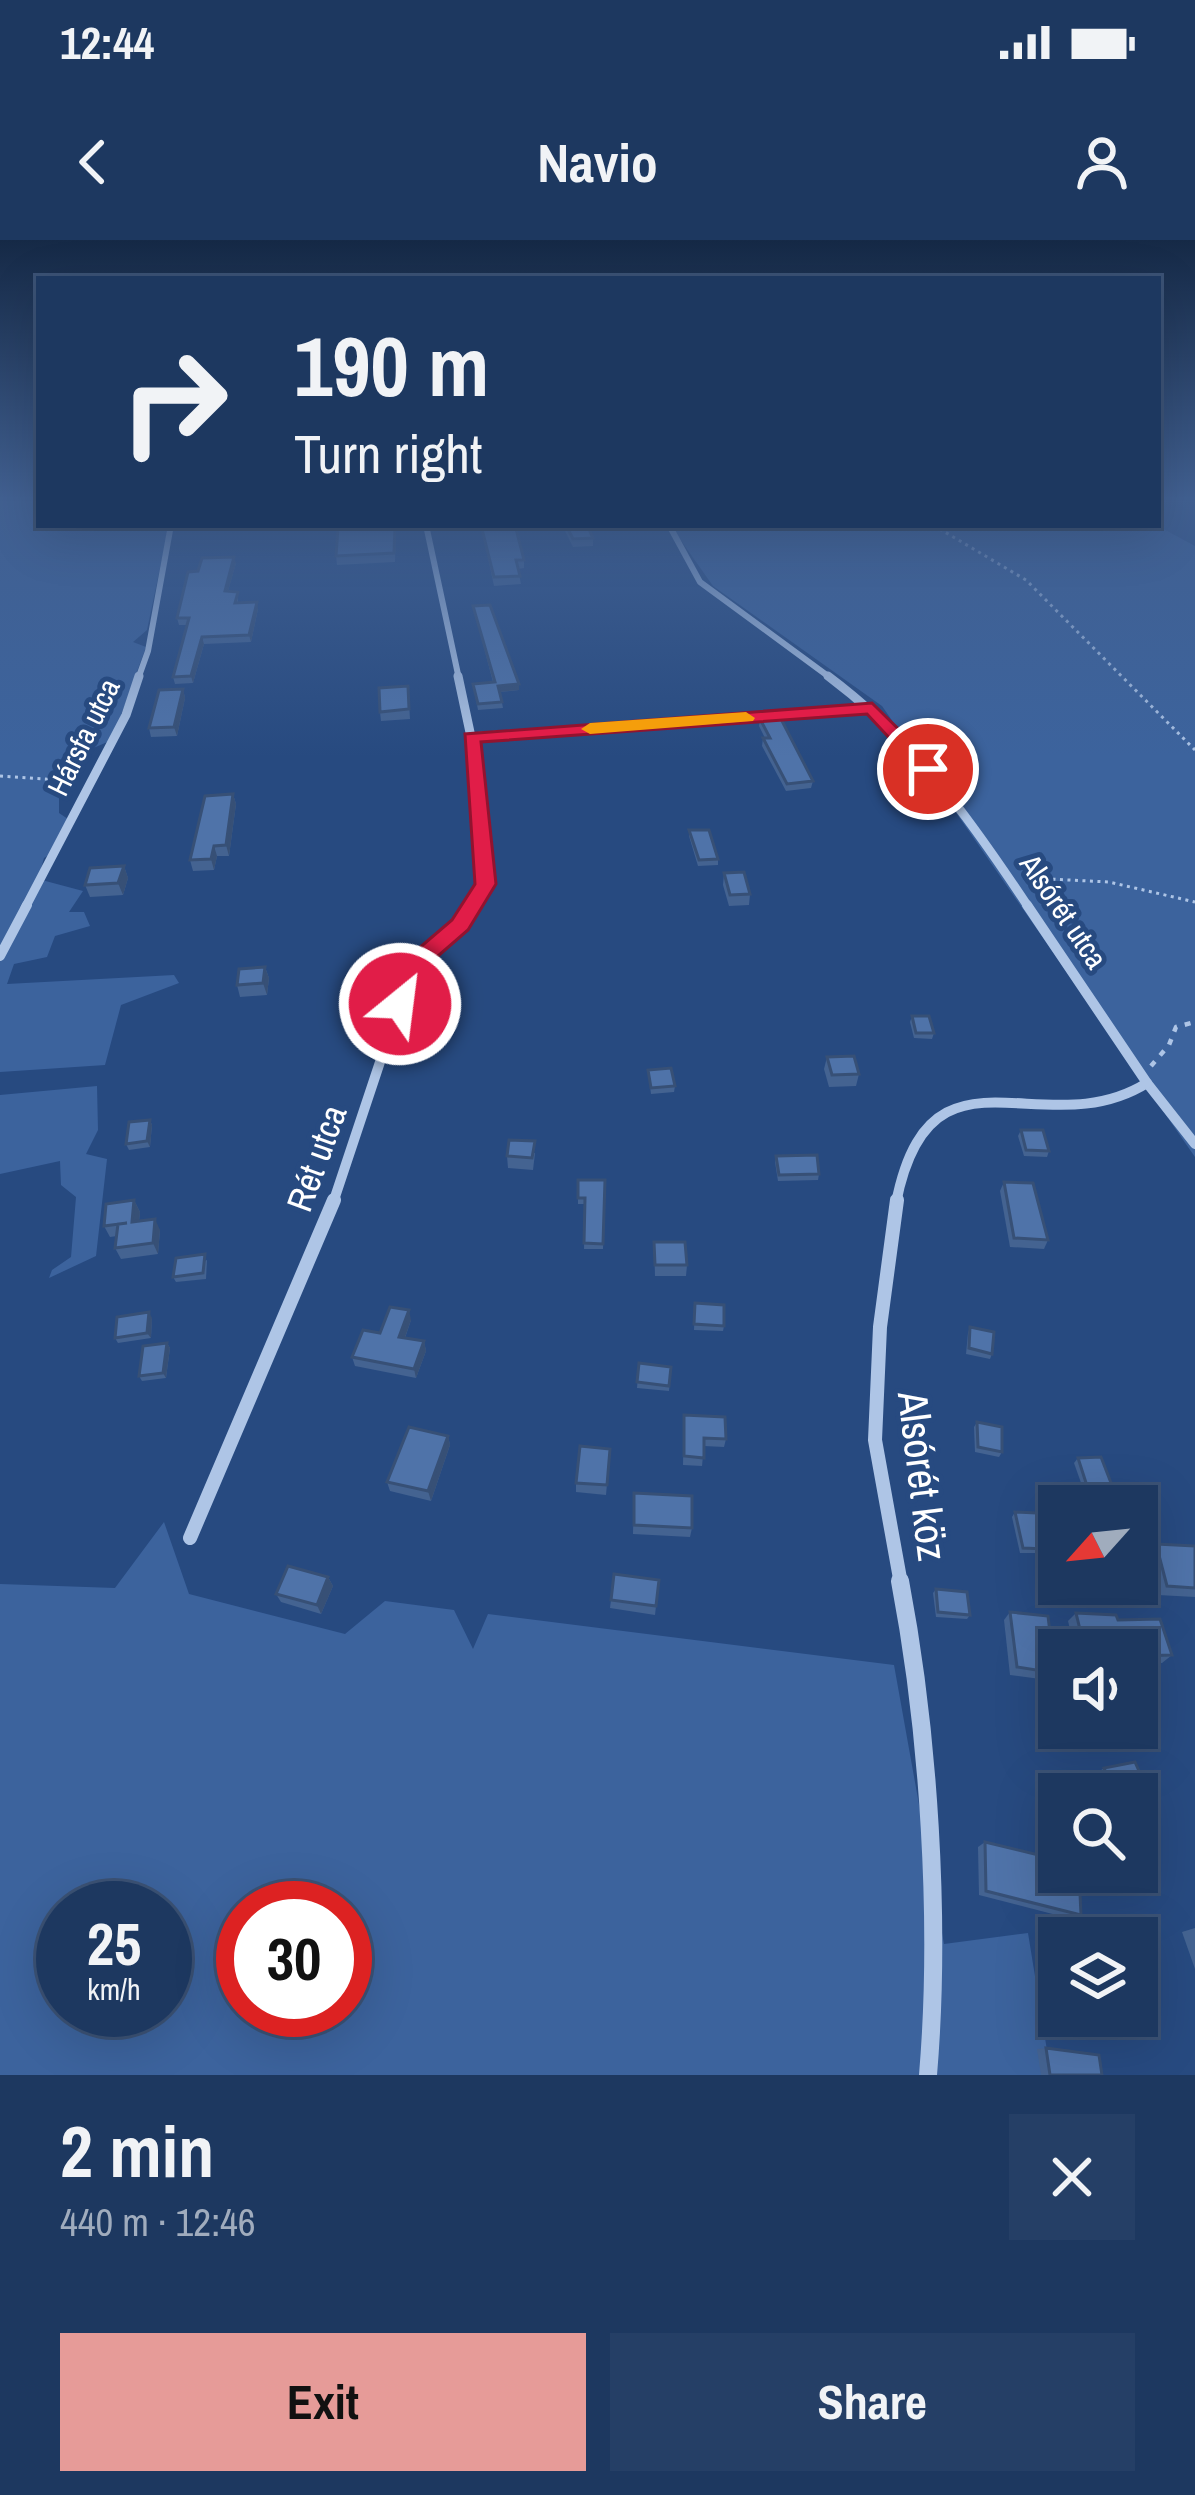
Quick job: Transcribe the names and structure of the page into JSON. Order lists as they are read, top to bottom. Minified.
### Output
{"streets":{"street":["Hársfa utca","Alsórét utca","Rét utca","Alsórét köz"]},"crossings":[["Alsórét utca","Alsórét köz"]],"north":"bottom left","page":{"status":"12:44","header":"Navio","turn":["190 m","Turn right"],"speed":"25 km/h","limit":"30","heading":["2 min","440 m · 12:46"],"buttons":["Exit","Share"]}}
